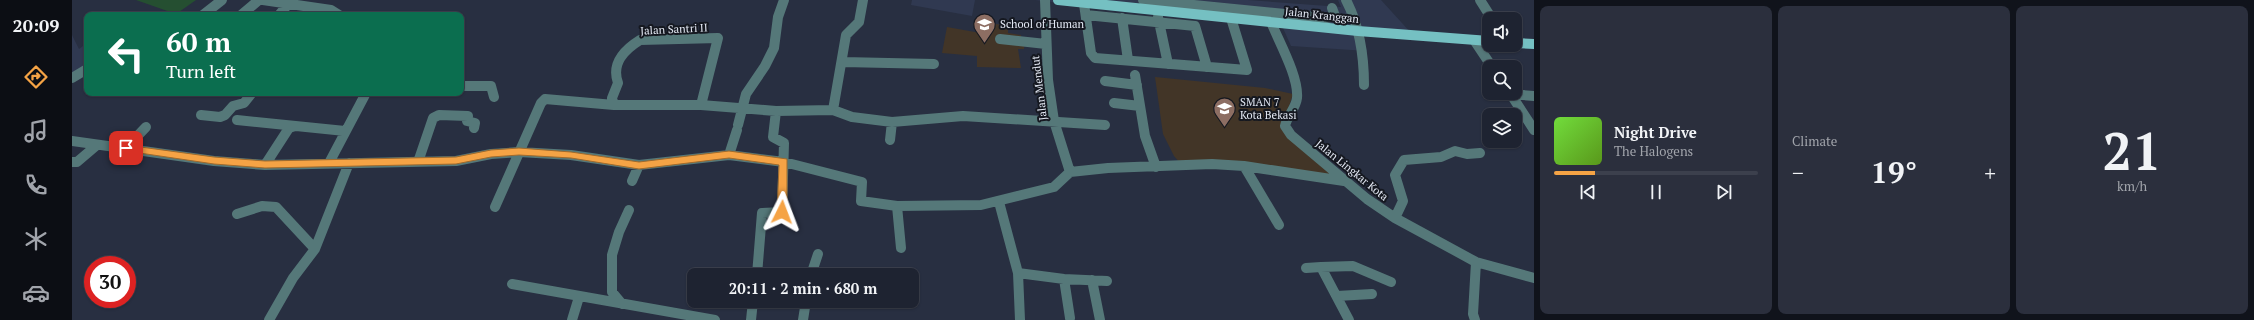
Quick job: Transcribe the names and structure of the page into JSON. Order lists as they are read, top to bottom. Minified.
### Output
{"streets":{"main road":["Jalan Kranggan"],"street":["Jalan Santri II","Jalan Mendut","Jalan Lingkar Kota"]},"crossings":[["Jalan Kranggan","Jalan Lingkar Kota"]],"places":{"school or university":["School of Human","SMAN 7 Kota Bekasi"]},"page":{"tabs":"20:09","tile":["Climate",["21","km/h"]],"turn":["60 m","Turn left"],"song":["Night Drive","The Halogens"],"heat":["−","19°","+"],"limit":"30","trip":"20:11 · 2 min · 680 m"}}
